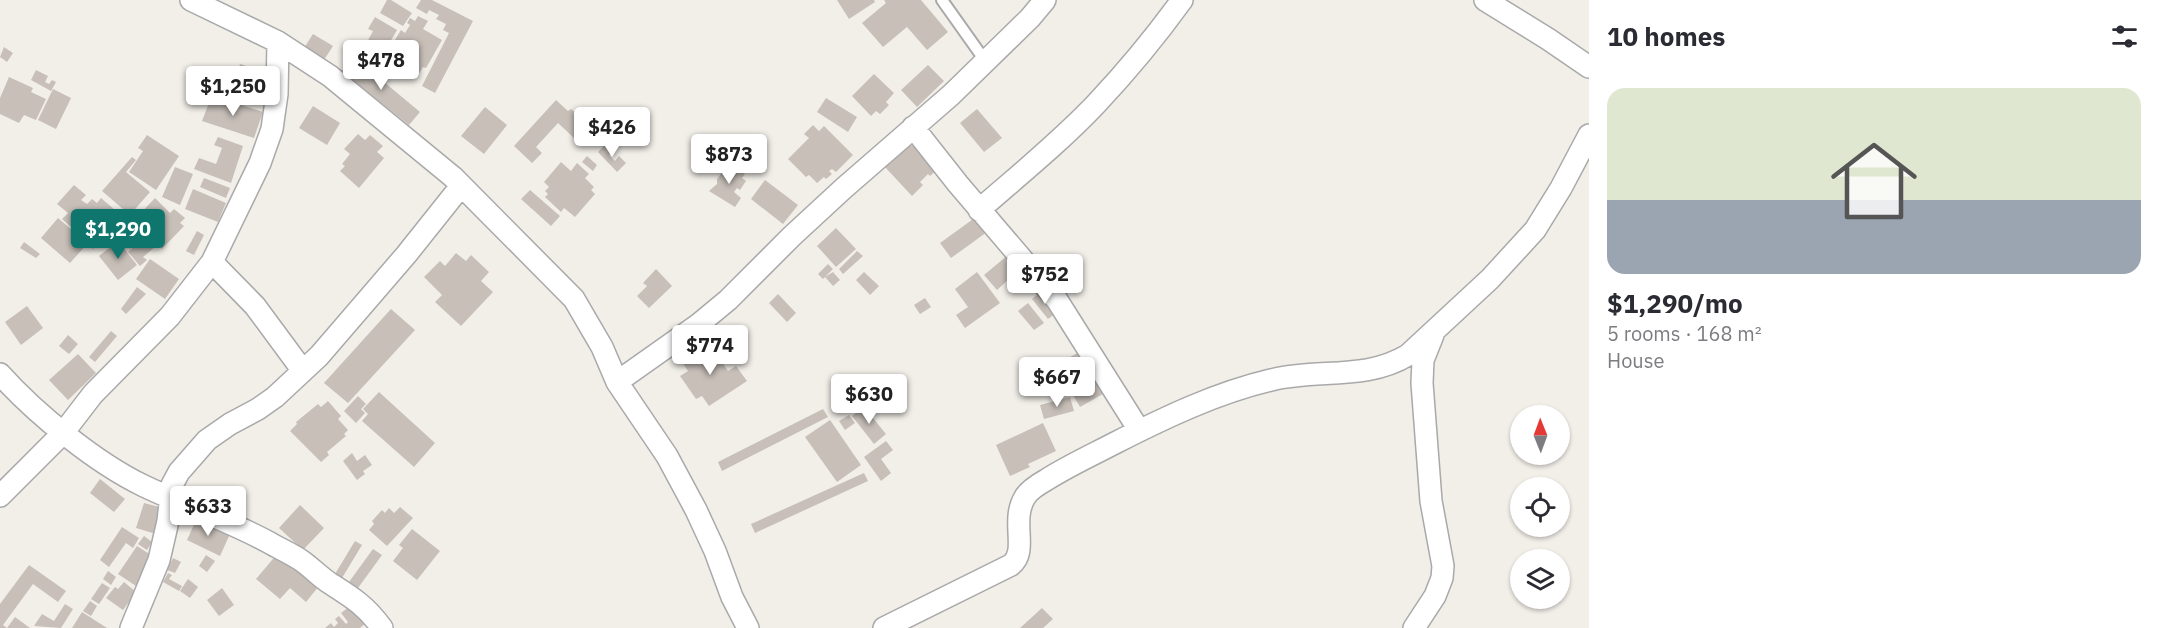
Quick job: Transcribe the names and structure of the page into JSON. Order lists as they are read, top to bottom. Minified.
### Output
{"north":"top","page":{"heading":"10 homes","price":["$478","$1,250","$426","$873","$1,290","$752","$774","$667","$630","$633"],"list":[{"name":"$1,290/mo","note":"5 rooms · 168 m² · House"}]}}
